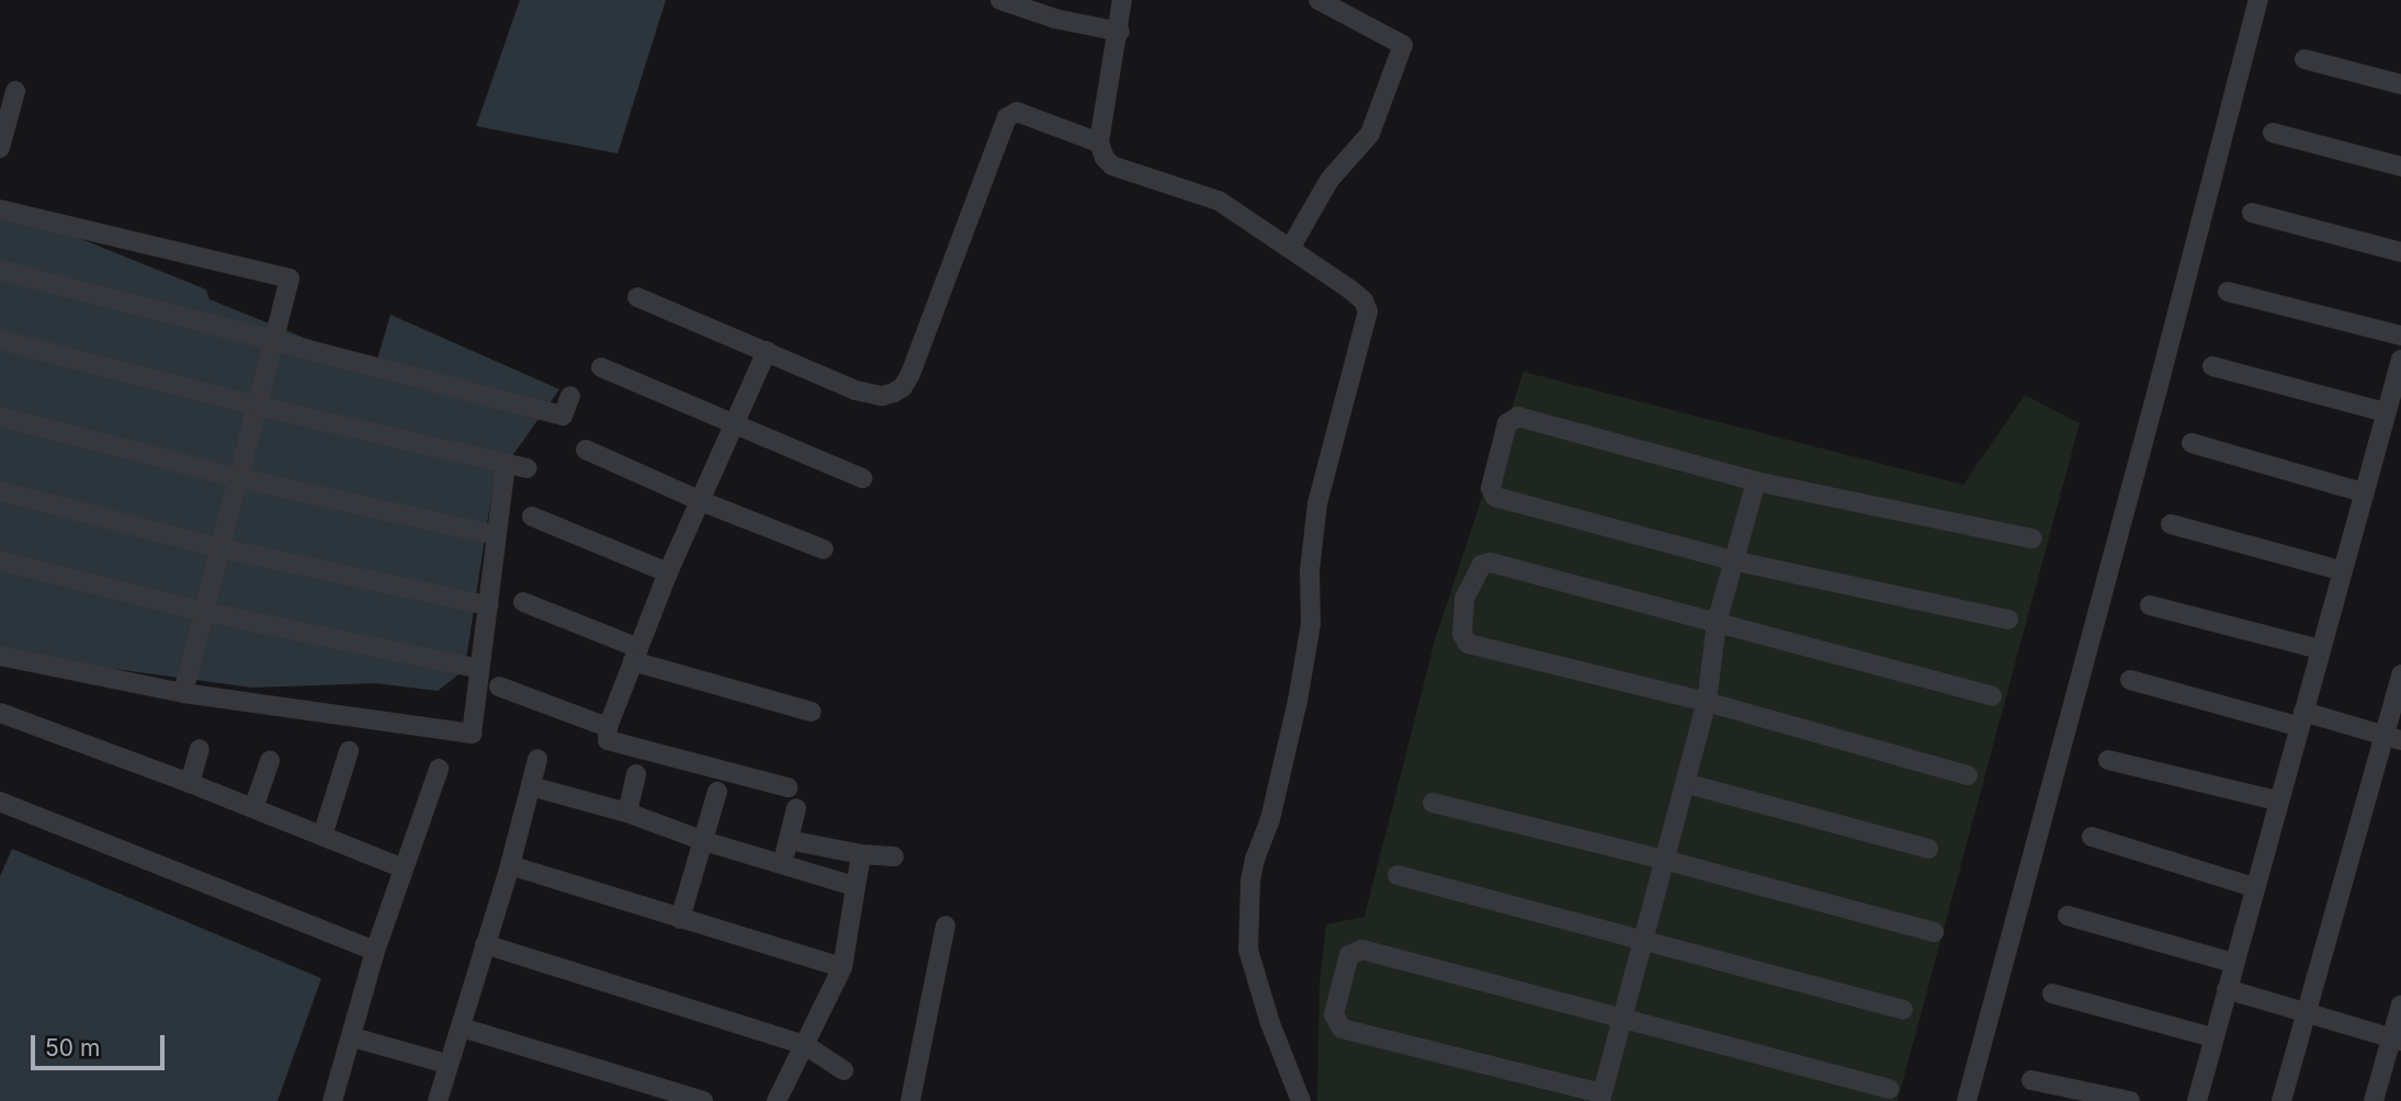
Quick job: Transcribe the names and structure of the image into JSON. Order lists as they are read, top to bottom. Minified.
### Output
{"scale_bar":"50 m"}
